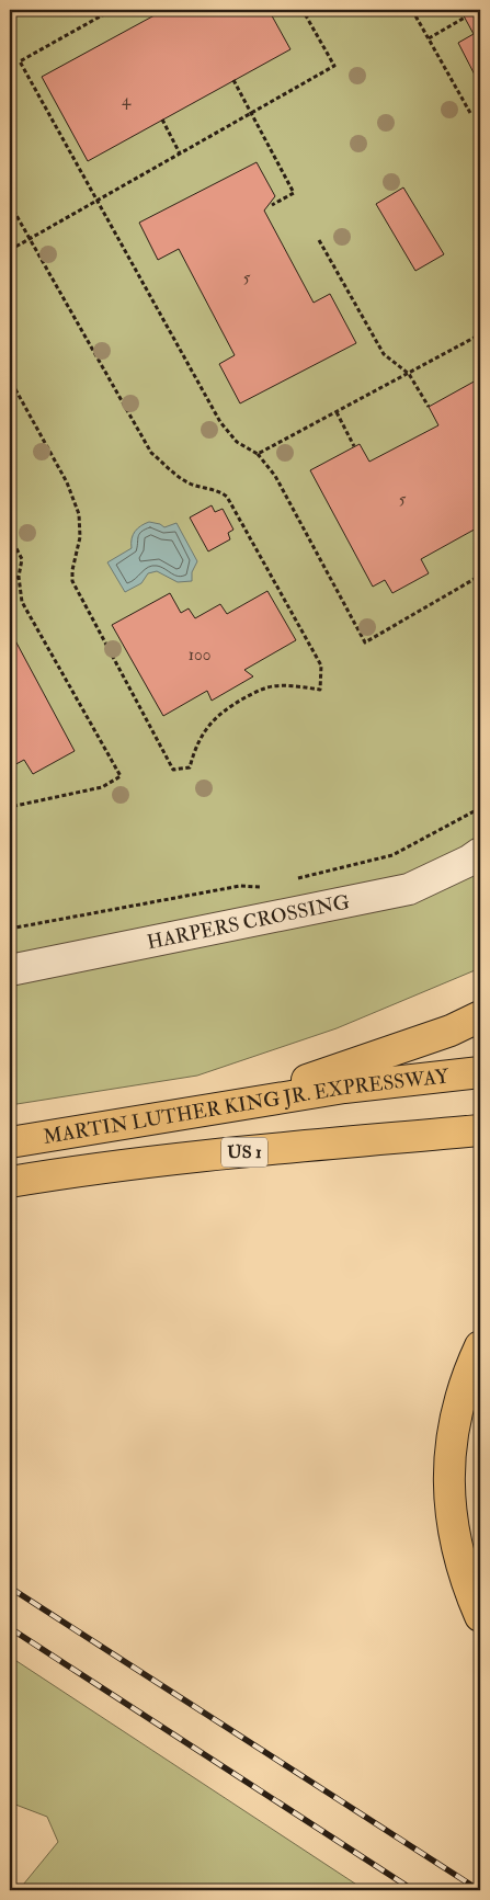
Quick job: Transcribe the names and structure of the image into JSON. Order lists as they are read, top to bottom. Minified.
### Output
{"streets":{"highway":["MARTIN LUTHER KING JR. EXPRESSWAY","US 1"],"street":["HARPERS CROSSING"]},"house_numbers":["4","5","5","100"]}
